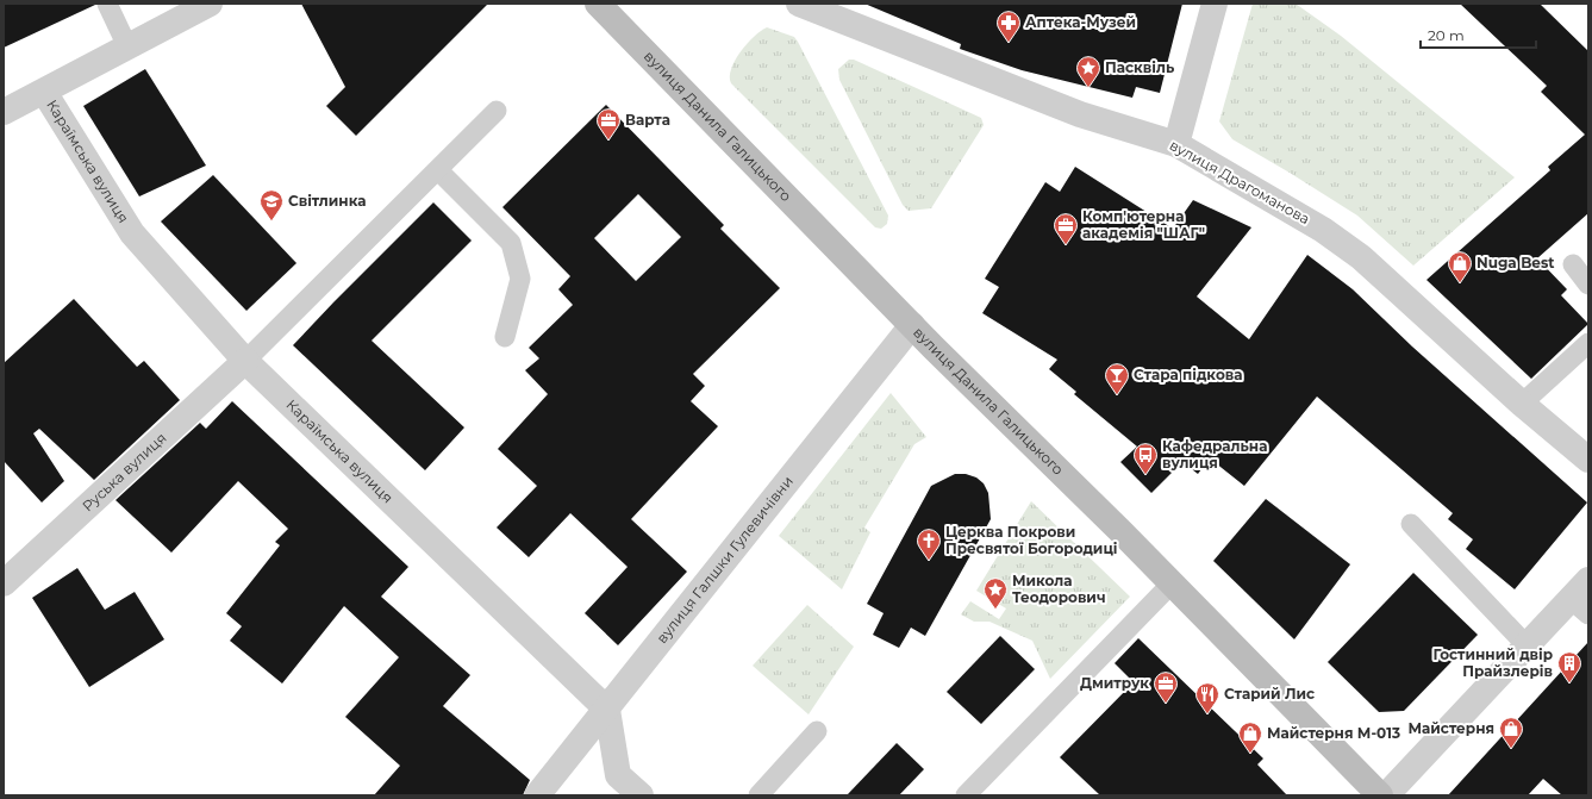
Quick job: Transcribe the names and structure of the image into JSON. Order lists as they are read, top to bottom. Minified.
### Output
{"streets":{"main road":["вулиця Данила Галицького"],"street":["Караїмська вулиця","вулиця Драгоманова","Руська вулиця","вулиця Галшки Гулевичівни"]},"crossings":[["вулиця Данила Галицького","вулиця Галшки Гулевичівни"],["Караїмська вулиця","Руська вулиця"],["Караїмська вулиця","вулиця Галшки Гулевичівни"]],"places":{"pharmacy":["Аптека-Музей"],"place":["Пасквіль","Микола Теодорович"],"office":["Варта","Комп'ютерна академія \"ШАГ\"","Дмитрук"],"school or university":["Світлинка"],"shop":["Nuga Best","Майстерня","Майстерня М-013"],"bar":["Стара підкова"],"bus stop":["Кафедральна вулиця"],"church":["Церква Покрови Пресвятої Богородиці"],"building":["Гостинний двір Прайзлерів"],"restaurant":["Старий Лис"]},"scale_bar":"20 m"}
